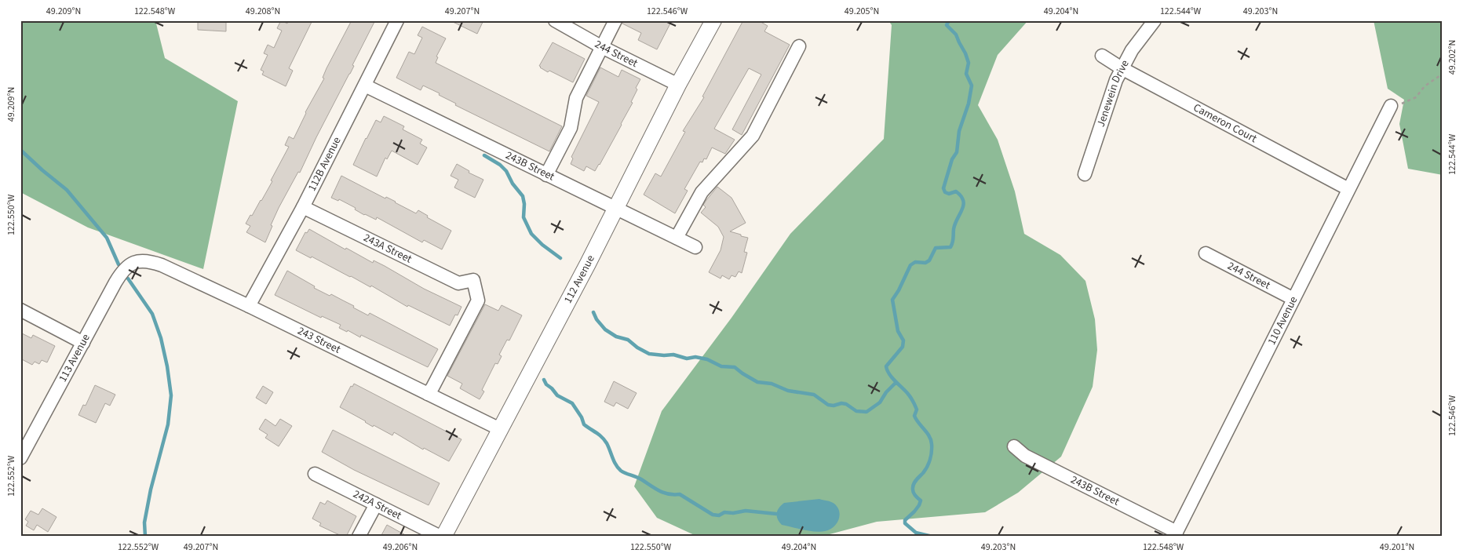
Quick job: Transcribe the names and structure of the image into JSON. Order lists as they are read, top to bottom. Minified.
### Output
{"streets":{"main road":["112 Avenue"],"street":["244 Street","Jenewein Drive","Cameron Court","112B Avenue","243B Street","243A Street","110 Avenue","243 Street","113 Avenue","242A Street"]},"crossings":[["244 Street","112 Avenue"],["244 Street","110 Avenue"],["Jenewein Drive","Cameron Court"],["Cameron Court","110 Avenue"],["112B Avenue","243B Street"],["112B Avenue","243A Street"],["112B Avenue","243 Street"],["243B Street","112 Avenue"],["243B Street","110 Avenue"],["243A Street","243 Street"],["112 Avenue","243 Street"],["243 Street","113 Avenue"]],"coordinates":["49.209°N","122.548°W","49.208°N","49.207°N","122.546°W","49.205°N","49.204°N","122.544°W","49.203°N","49.202°N","122.550°W","122.552°W","49.206°N","49.201°N"]}
